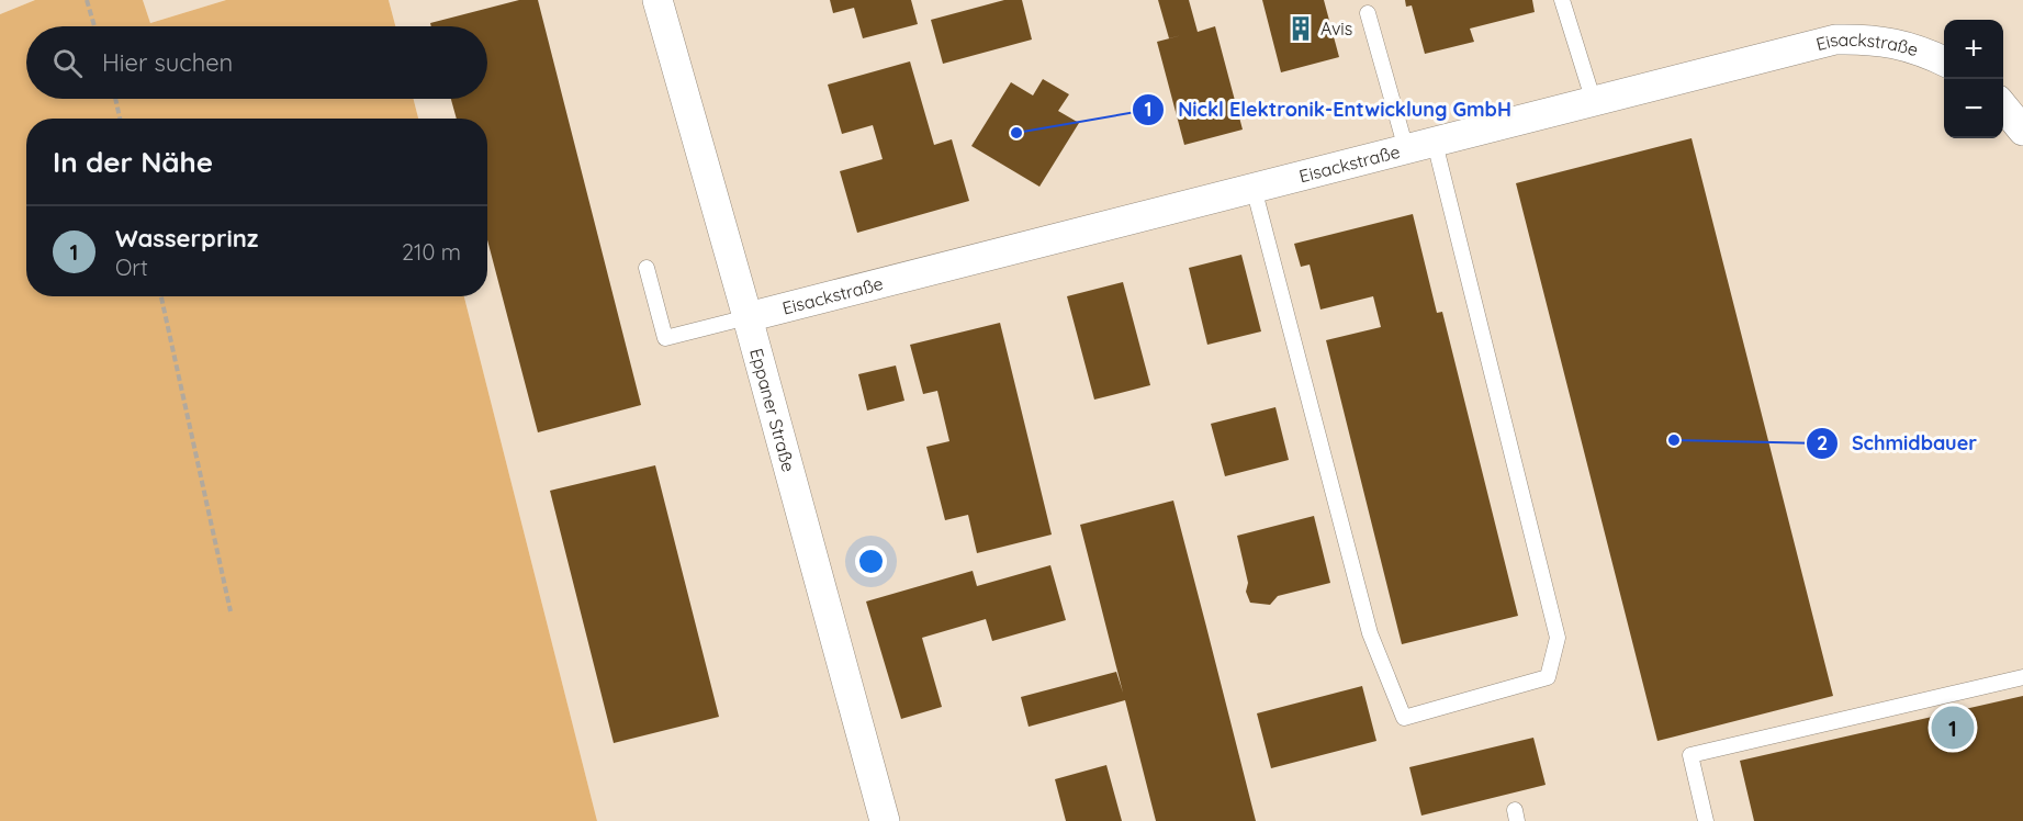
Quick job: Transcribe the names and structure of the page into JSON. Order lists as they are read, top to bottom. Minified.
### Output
{"streets":{"street":["Eisackstraße","Eppaner Straße"]},"crossings":[["Eisackstraße","Eppaner Straße"]],"places":{"building":["Avis"],"other":["Nickl Elektronik-Entwicklung GmbH","Schmidbauer"]},"page":{"map_buttons":["+","−"],"search":"Hier suchen","heading":"In der Nähe","list":[{"mark":"1","name":"Wasserprinz","note":"Ort","value":"210 m"}],"pins":"1"}}
